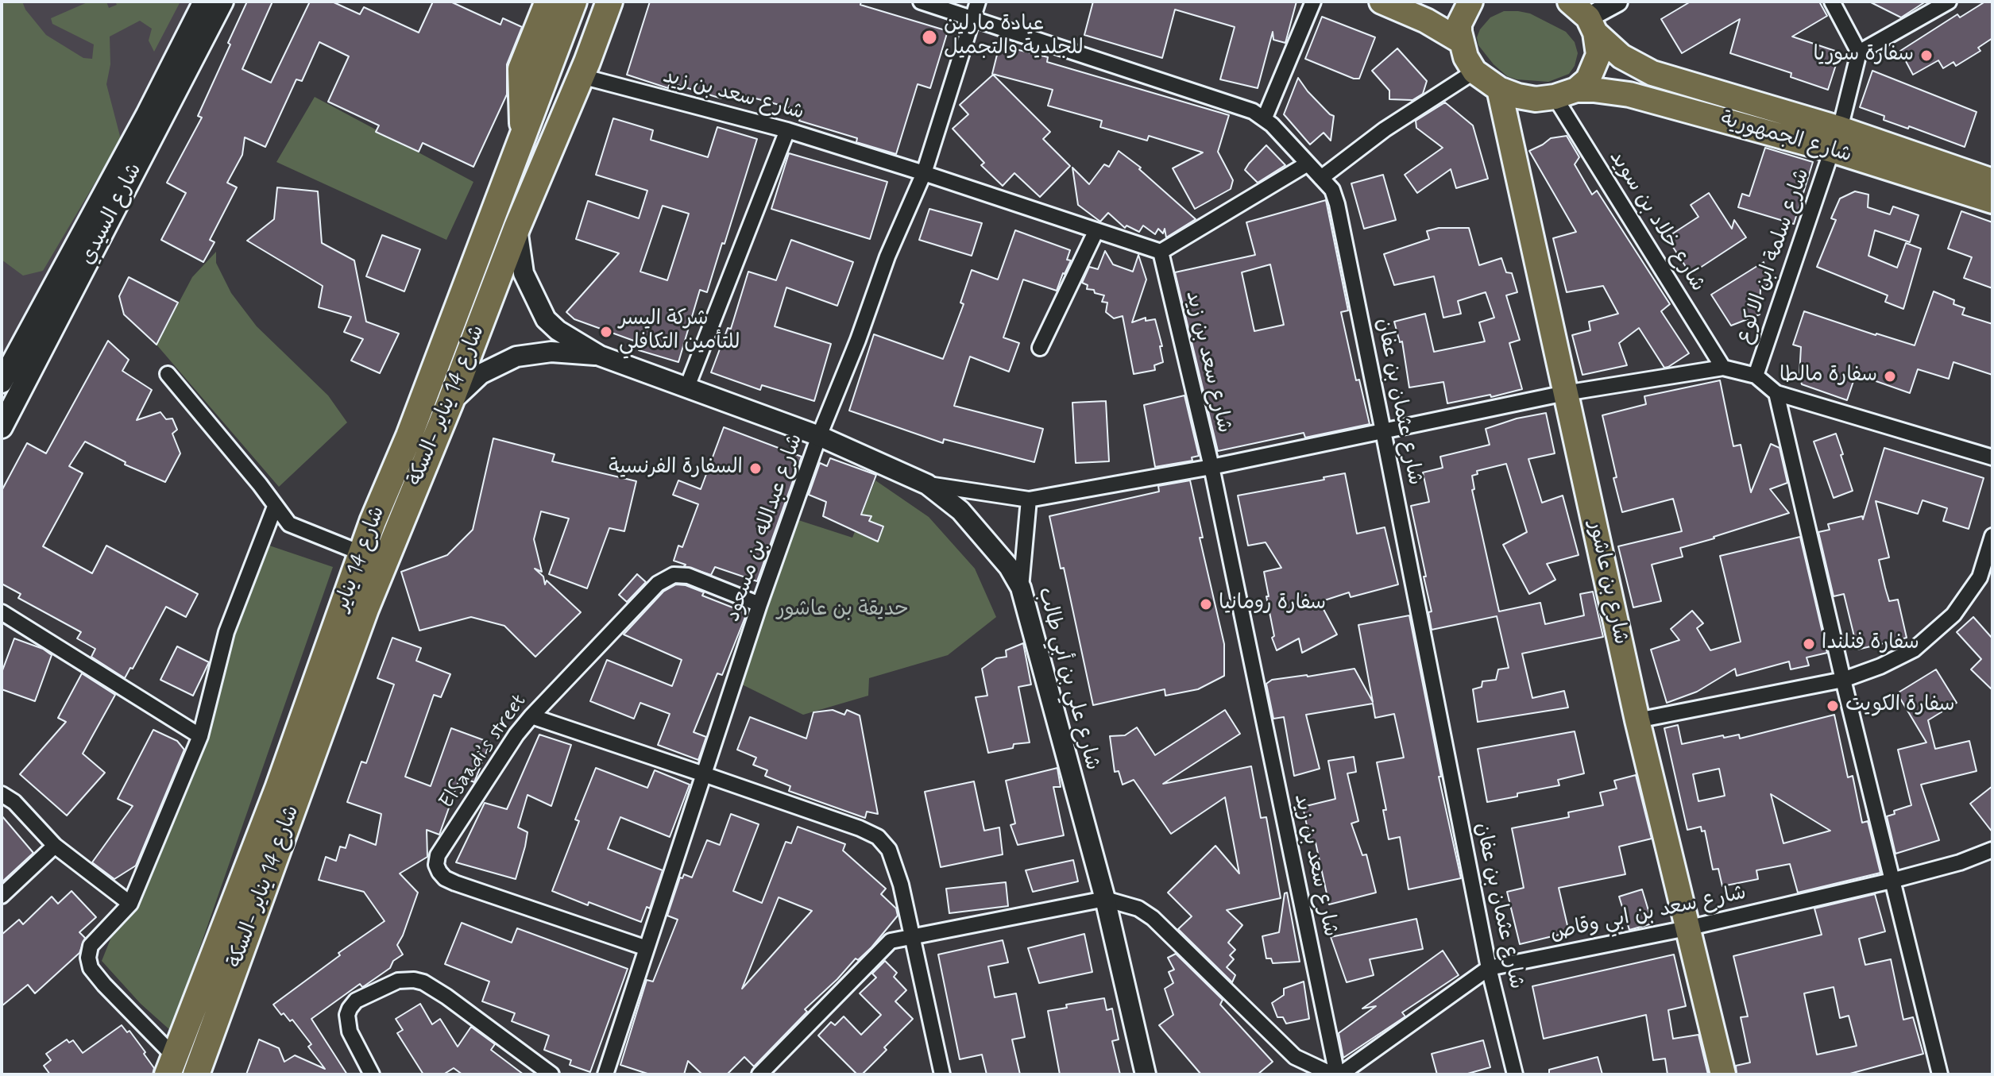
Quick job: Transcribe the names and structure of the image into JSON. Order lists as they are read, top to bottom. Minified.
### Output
{"streets":{"highway":["شارع 14 يناير -السكة","شارع 14 يناير"],"main road":["شارع الجمهورية","شارع السيدي","شارع بن عاشور"],"street":["شارع سعد بن زيد","شارع خلاد بن سويد","شارع سلمة ابن الاكوع","شارع عثمان بن عفان","شارع عبدالله بن مسعود","شارع علي بن أبي طالب","ElSaadi’s street","شارع سعد بن ابي وقاص"]},"crossings":[["شارع سعد بن زيد","شارع 14 يناير -السكة"],["شارع سعد بن زيد","شارع عبدالله بن مسعود"],["شارع سعد بن زيد","شارع سعد بن ابي وقاص"],["شارع الجمهورية","شارع خلاد بن سويد"],["شارع الجمهورية","شارع سلمة ابن الاكوع"],["شارع الجمهورية","شارع بن عاشور"],["شارع عثمان بن عفان","شارع عبدالله بن مسعود"],["شارع عثمان بن عفان","شارع سعد بن ابي وقاص"],["شارع 14 يناير -السكة","شارع علي بن أبي طالب"],["شارع عبدالله بن مسعود","شارع علي بن أبي طالب"],["شارع عبدالله بن مسعود","ElSaadi’s street"],["شارع بن عاشور","شارع سعد بن ابي وقاص"]],"parks":["حديقة بن عاشور"],"places":["عيادة مارلين للجلدية والتجميل","سفارة سوريا","شركة اليسر للتأمين التكافلي","سفارة مالطا","السفارة الفرنسية","سفارة رومانيا","سفارة فنلندا","سفارة الكويت"]}
